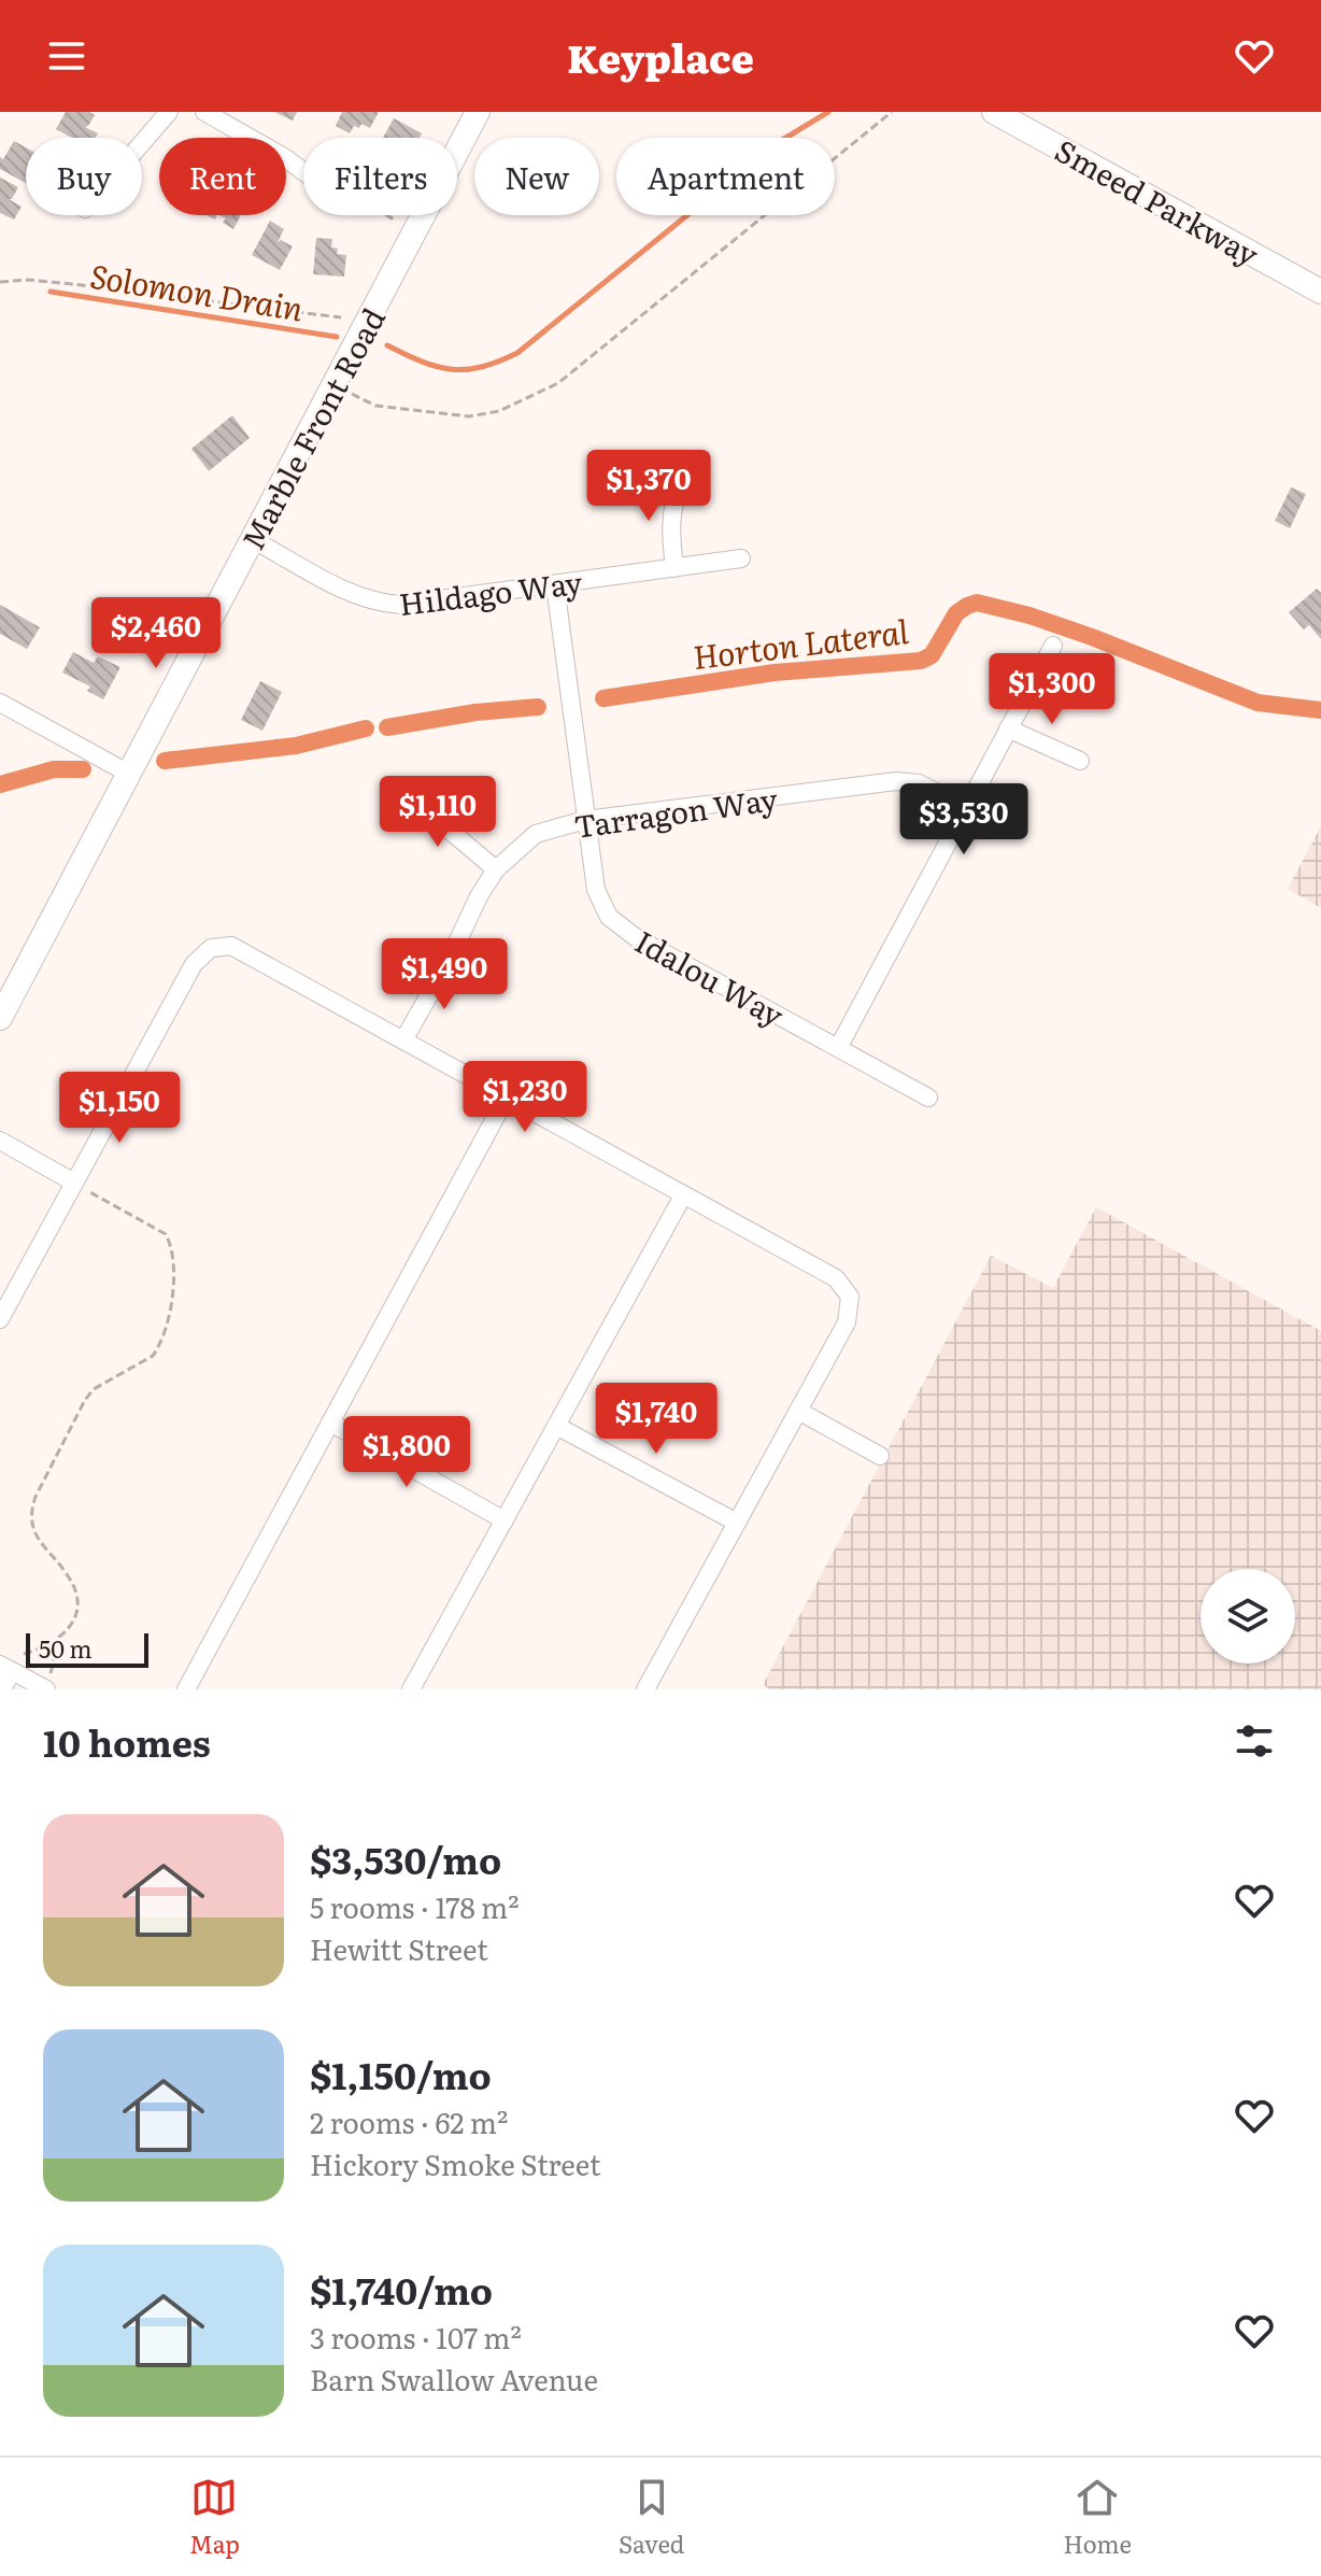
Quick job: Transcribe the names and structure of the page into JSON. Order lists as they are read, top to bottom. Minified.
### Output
{"streets":{"street":["Smeed Parkway","Marble Front Road","Hildago Way","Tarragon Way","Idalou Way"]},"crossings":[["Marble Front Road","Hildago Way"],["Hildago Way","Idalou Way"],["Tarragon Way","Idalou Way"]],"water":["Solomon Drain","Horton Lateral"],"scale_bar":"50 m","page":{"header":"Keyplace","chip":["Buy","Rent","Filters","New","Apartment"],"price":["$1,370","$2,460","$1,300","$1,110","$3,530","$1,490","$1,230","$1,150","$1,740","$1,800"],"scale":"50 m","heading":"10 homes","list":[{"name":"$3,530/mo","note":"5 rooms · 178 m² · Hewitt Street"},{"name":"$1,150/mo","note":"2 rooms · 62 m² · Hickory Smoke Street"},{"name":"$1,740/mo","note":"3 rooms · 107 m² · Barn Swallow Avenue"}],"tabs":["Map","Saved","Home"]}}
